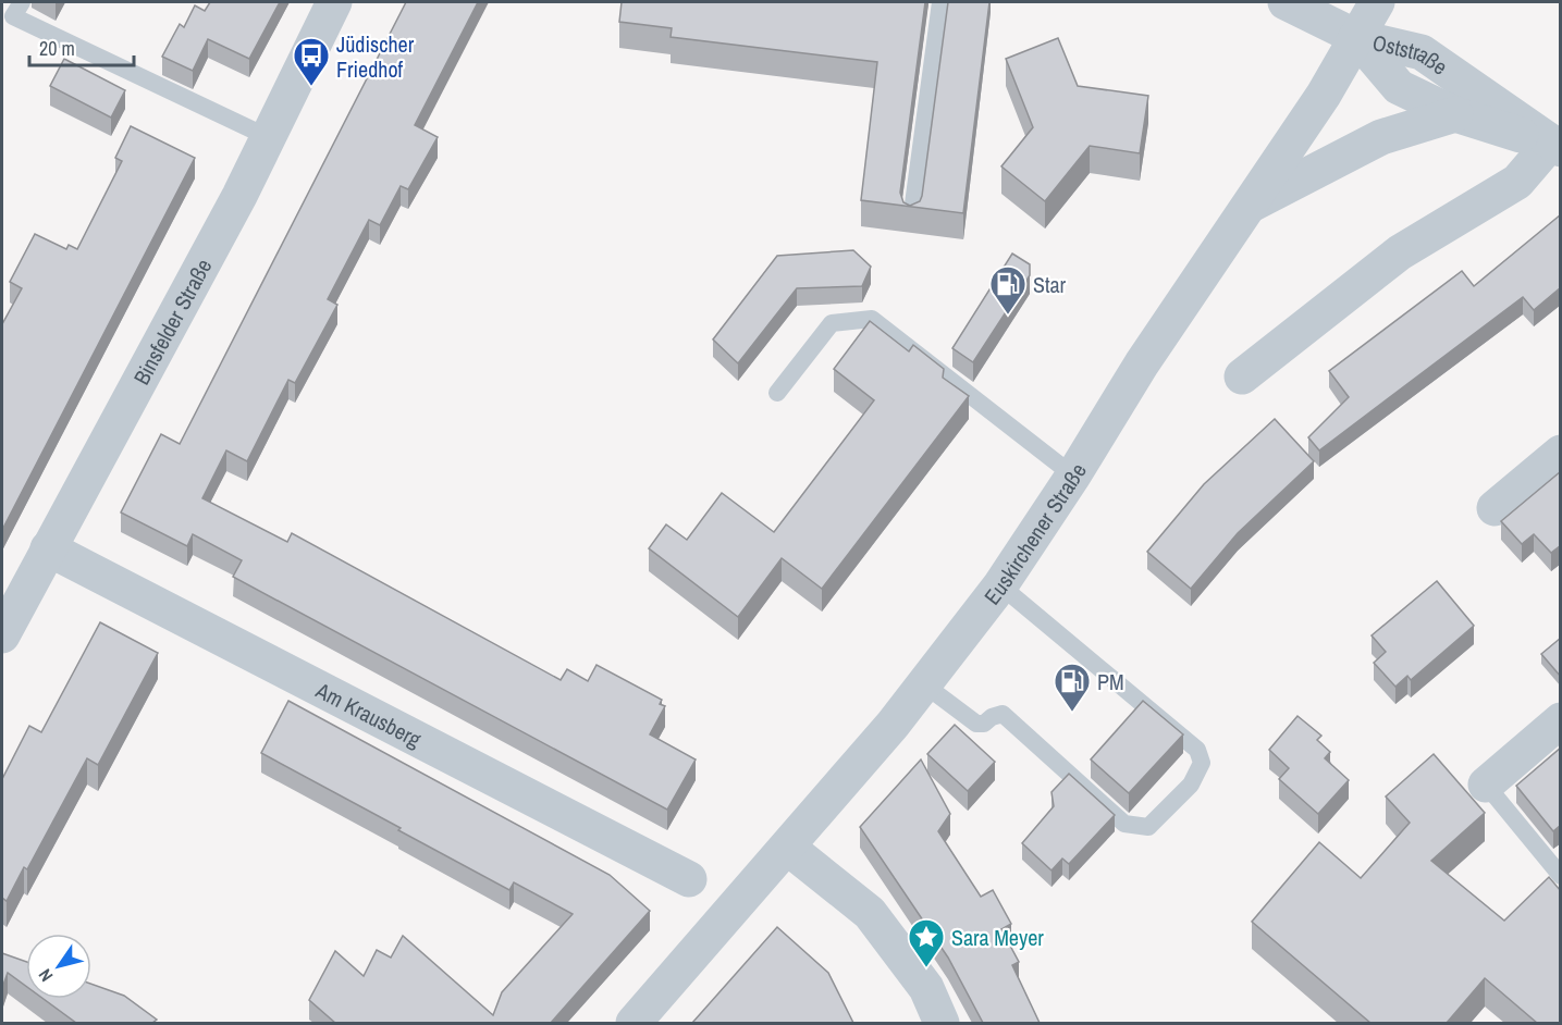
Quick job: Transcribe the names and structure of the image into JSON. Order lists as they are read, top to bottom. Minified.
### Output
{"streets":{"street":["Oststraße","Binsfelder Straße","Euskirchener Straße","Am Krausberg"]},"crossings":[["Oststraße","Euskirchener Straße"],["Binsfelder Straße","Am Krausberg"]],"places":{"bus stop":["Jüdischer Friedhof"],"fuel station":["Star","PM"],"place":["Sara Meyer"]},"scale_bar":"20 m","north":"bottom left"}
